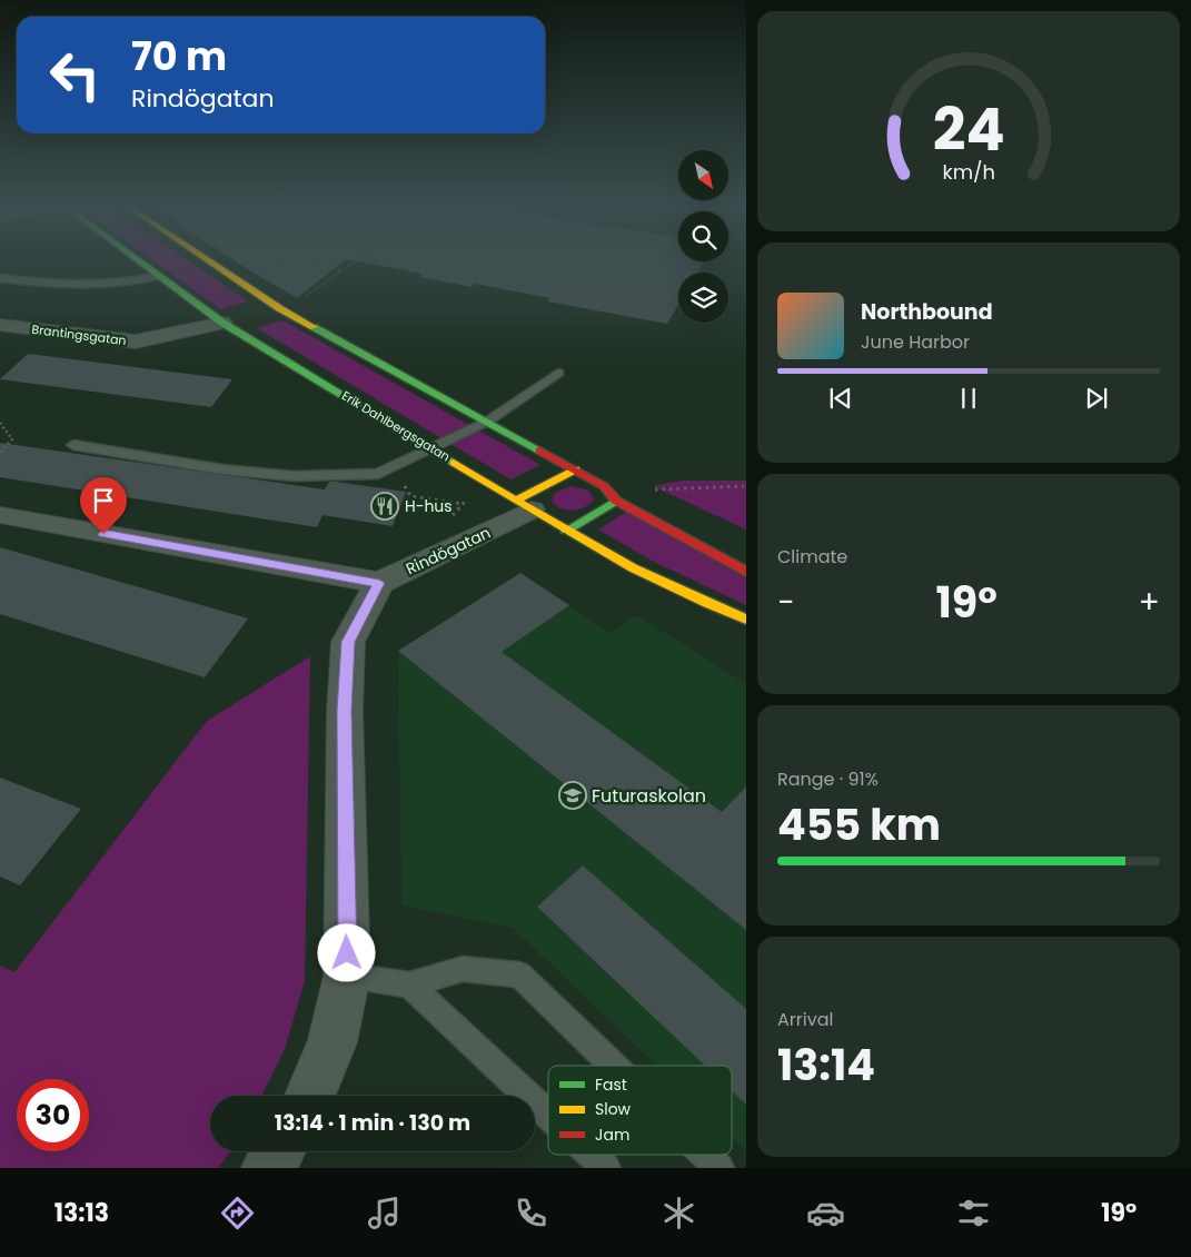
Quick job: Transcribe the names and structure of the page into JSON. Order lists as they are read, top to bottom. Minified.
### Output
{"streets":{"street":["Brantingsgatan","Erik Dahlbergsgatan","Rindögatan"]},"crossings":[["Brantingsgatan","Erik Dahlbergsgatan"],["Erik Dahlbergsgatan","Rindögatan"]],"places":{"restaurant":["H-hus"],"school or university":["Futuraskolan"]},"legend":["Fast","Slow","Jam"],"north":"bottom right","page":{"turn":["70 m","Rindögatan"],"song":["Northbound","June Harbor"],"tile":["Climate",["Range · 91%","455 km"],["Arrival","13:14"]],"heat":["−","19°","+"],"limit":"30","trip":"13:14 · 1 min · 130 m","tabs":["13:13","19°"],"gauge":["24","km/h"]}}
